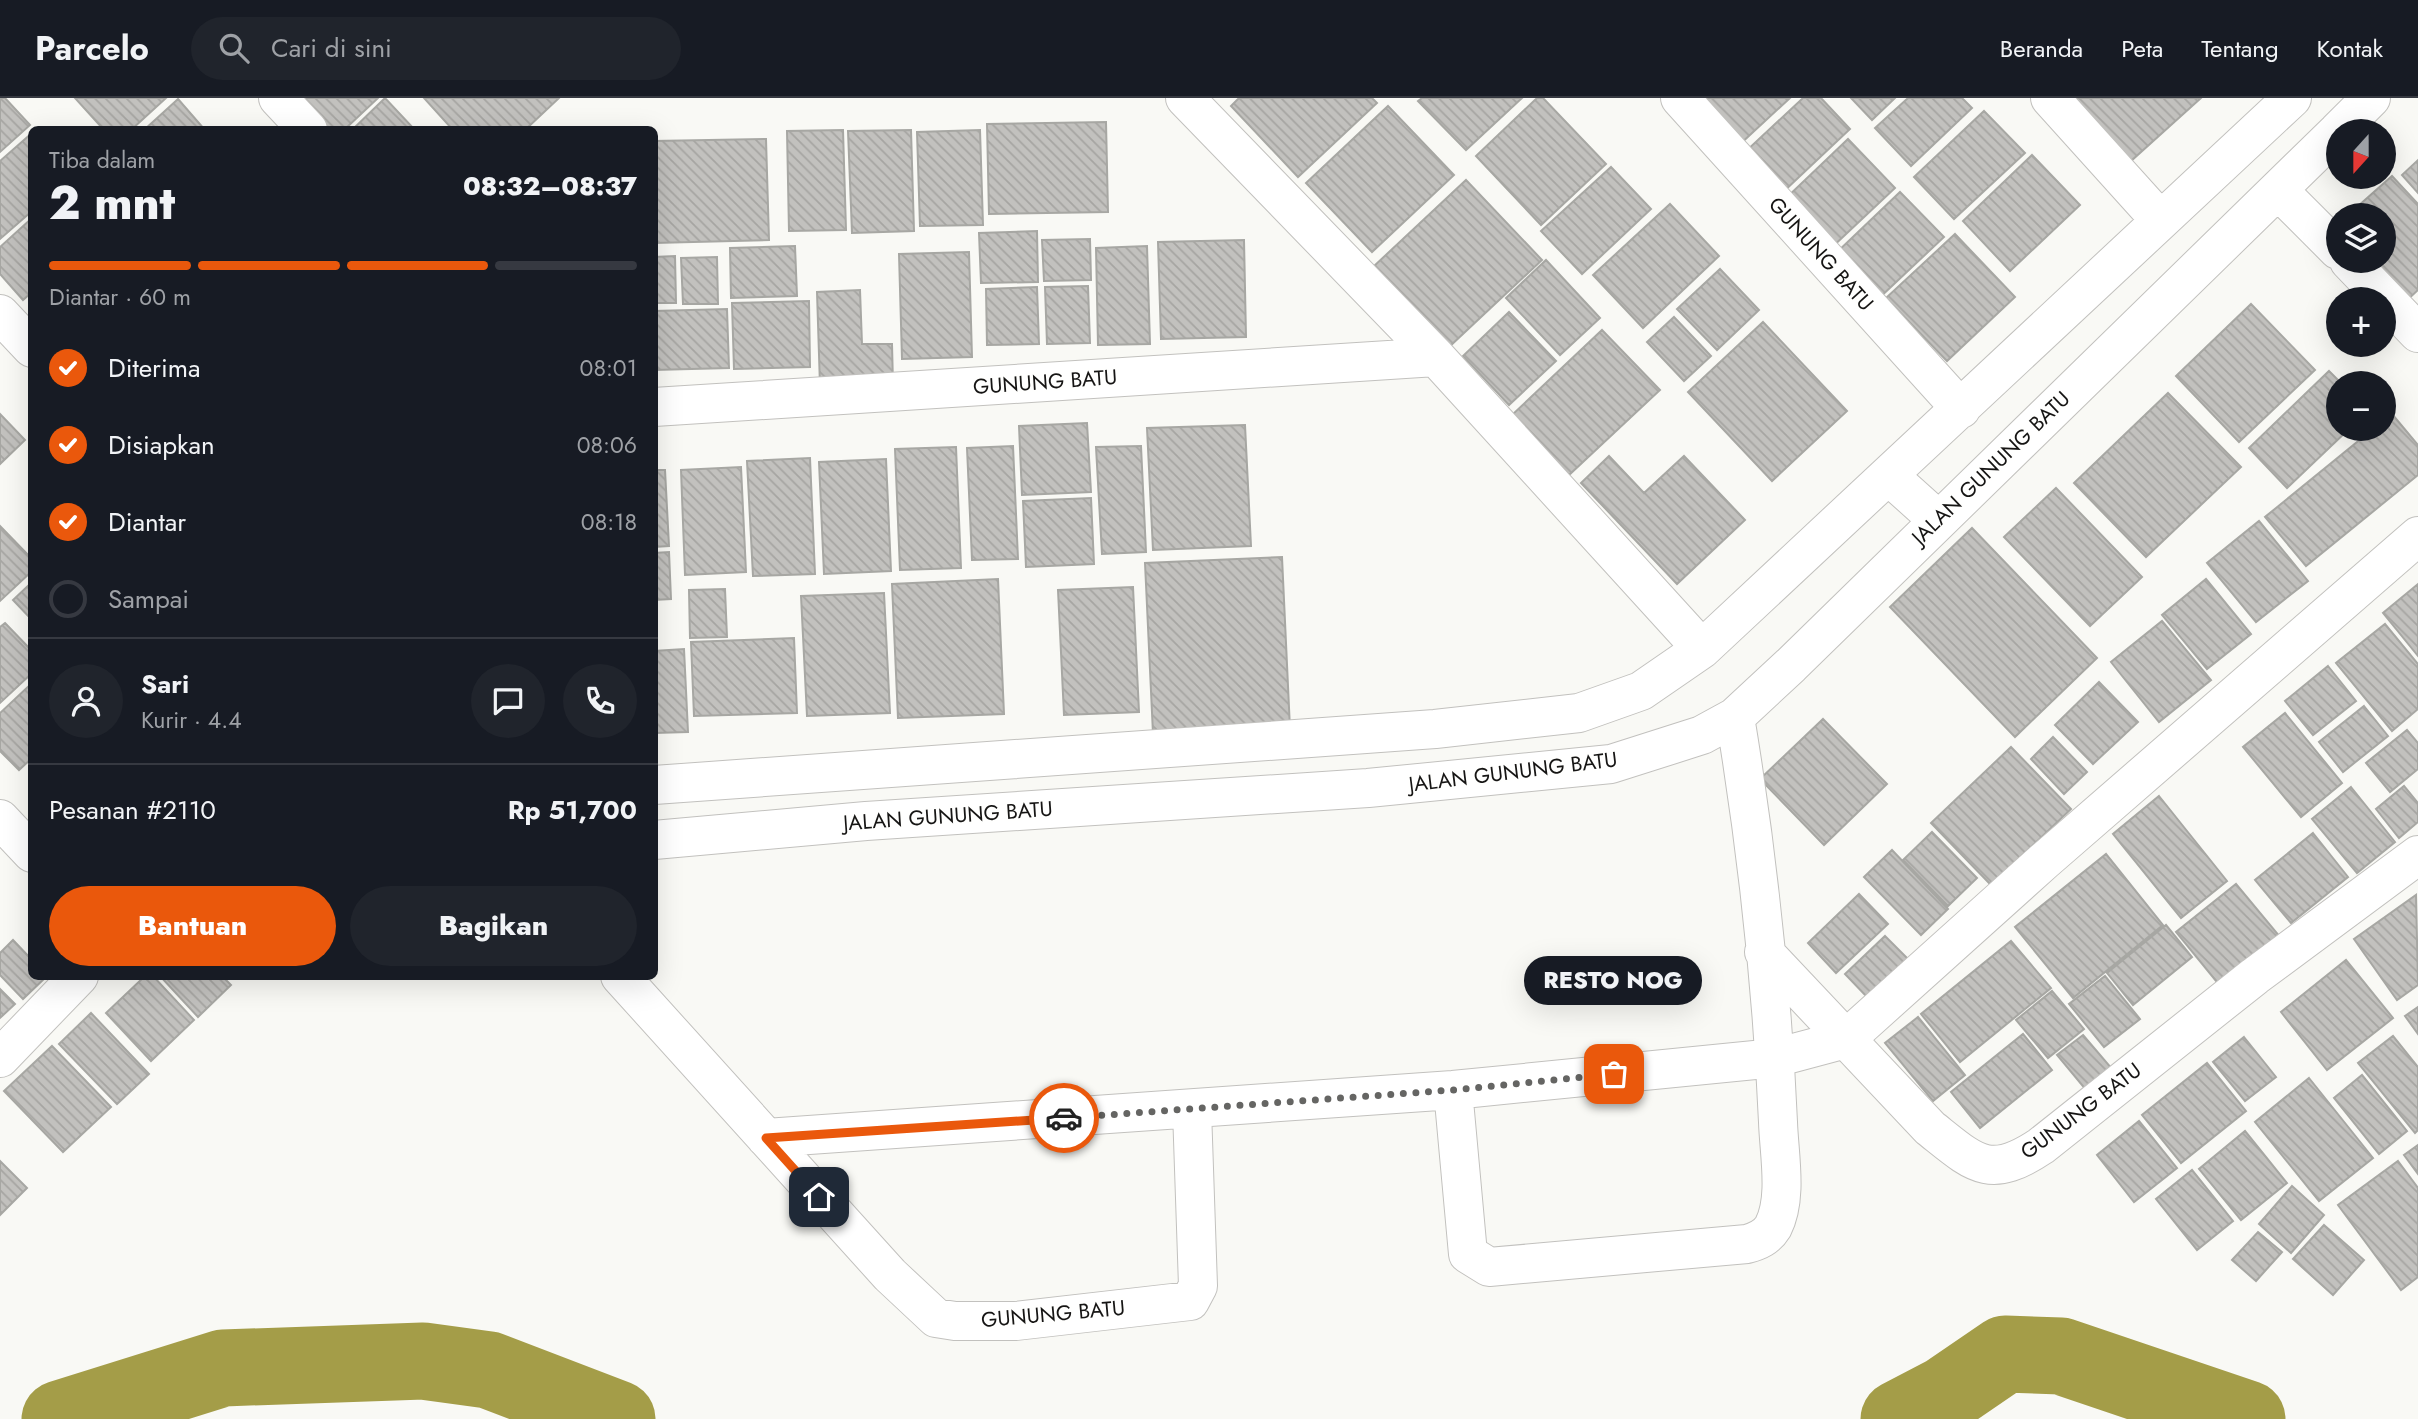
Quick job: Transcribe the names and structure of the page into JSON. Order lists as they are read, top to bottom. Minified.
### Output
{"streets":{"street":["GUNUNG BATU","JALAN GUNUNG BATU"]},"places":["RESTO NOG"],"north":"bottom","page":{"header":"Parcelo","search":"Cari di sini","nav":["Beranda","Peta","Tentang","Kontak"],"map_buttons":["+","−"],"heading":["2 mnt","Tiba dalam","08:32–08:37"],"panel":["Sari","Kurir · 4.4","Pesanan #2110","Rp 51,700"],"bar":"Diantar · 60 m","list":[["Diterima","08:01"],["Disiapkan","08:06"],["Diantar","08:18"],"Sampai"],"buttons":["Bantuan","Bagikan"],"bubble":"RESTO NOG"}}
